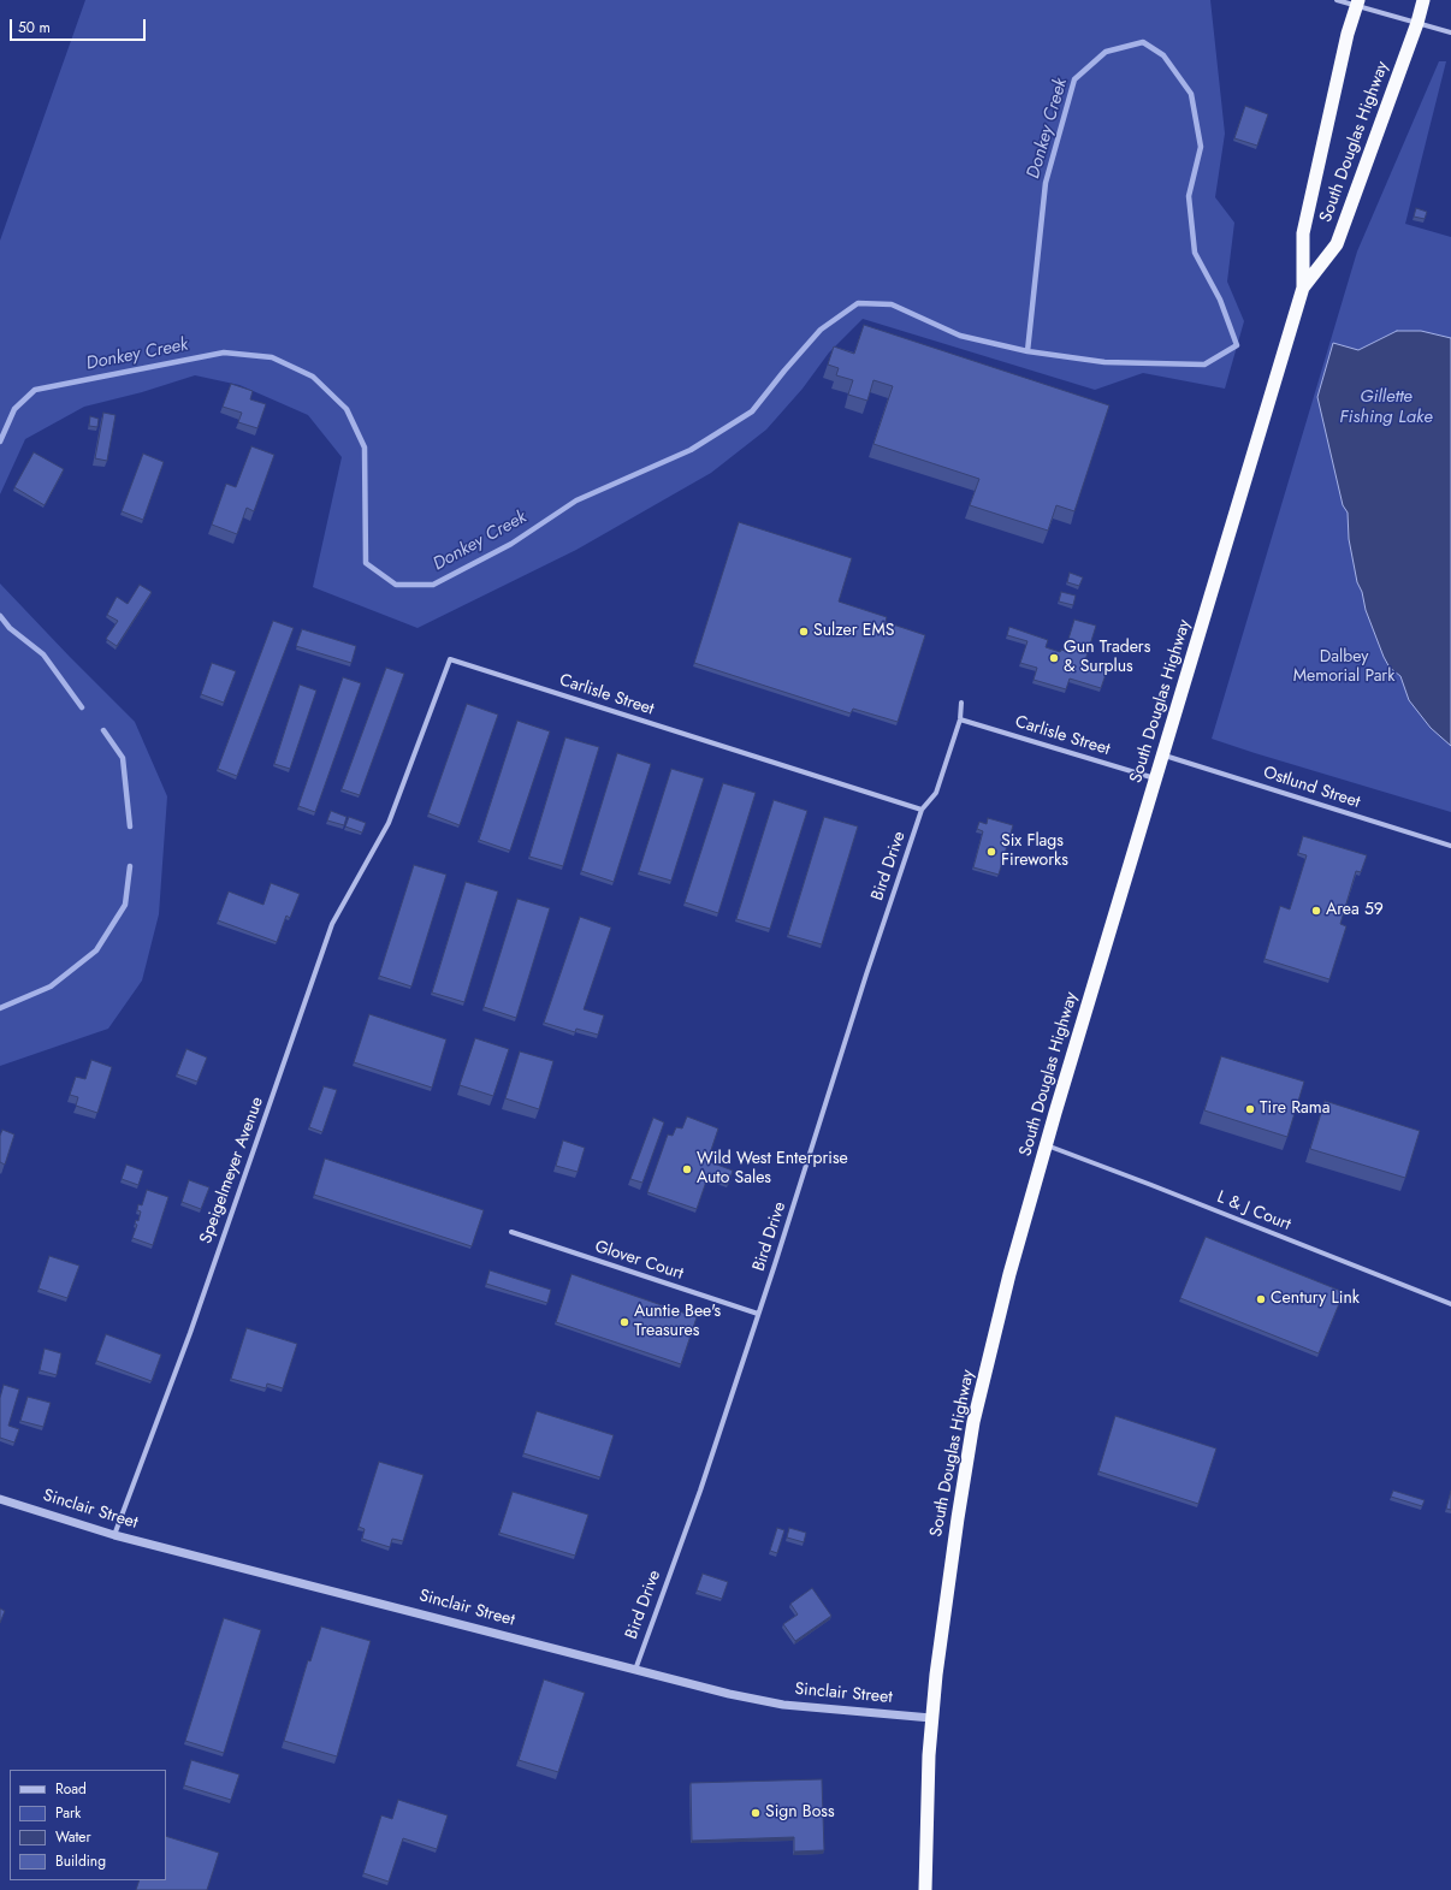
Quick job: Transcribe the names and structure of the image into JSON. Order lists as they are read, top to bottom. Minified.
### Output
{"streets":{"highway":["South Douglas Highway"],"street":["Carlisle Street","Ostlund Street","Bird Drive","Speigelmeyer Avenue","L & J Court","Glover Court","Sinclair Street"]},"crossings":[["South Douglas Highway","Carlisle Street"],["South Douglas Highway","Ostlund Street"],["South Douglas Highway","L & J Court"],["South Douglas Highway","Sinclair Street"],["Carlisle Street","Bird Drive"],["Carlisle Street","Speigelmeyer Avenue"],["Bird Drive","Glover Court"],["Bird Drive","Sinclair Street"],["Speigelmeyer Avenue","Sinclair Street"]],"water":["Donkey Creek","Gillette Fishing Lake"],"parks":["Dalbey Memorial Park"],"places":["Sulzer EMS","Gun Traders & Surplus","Six Flags Fireworks","Area 59","Tire Rama","Wild West Enterprise Auto Sales","Century Link","Auntie Bee's Treasures","Sign Boss"],"legend":["Road","Park","Water","Building"],"scale_bar":"50 m"}
